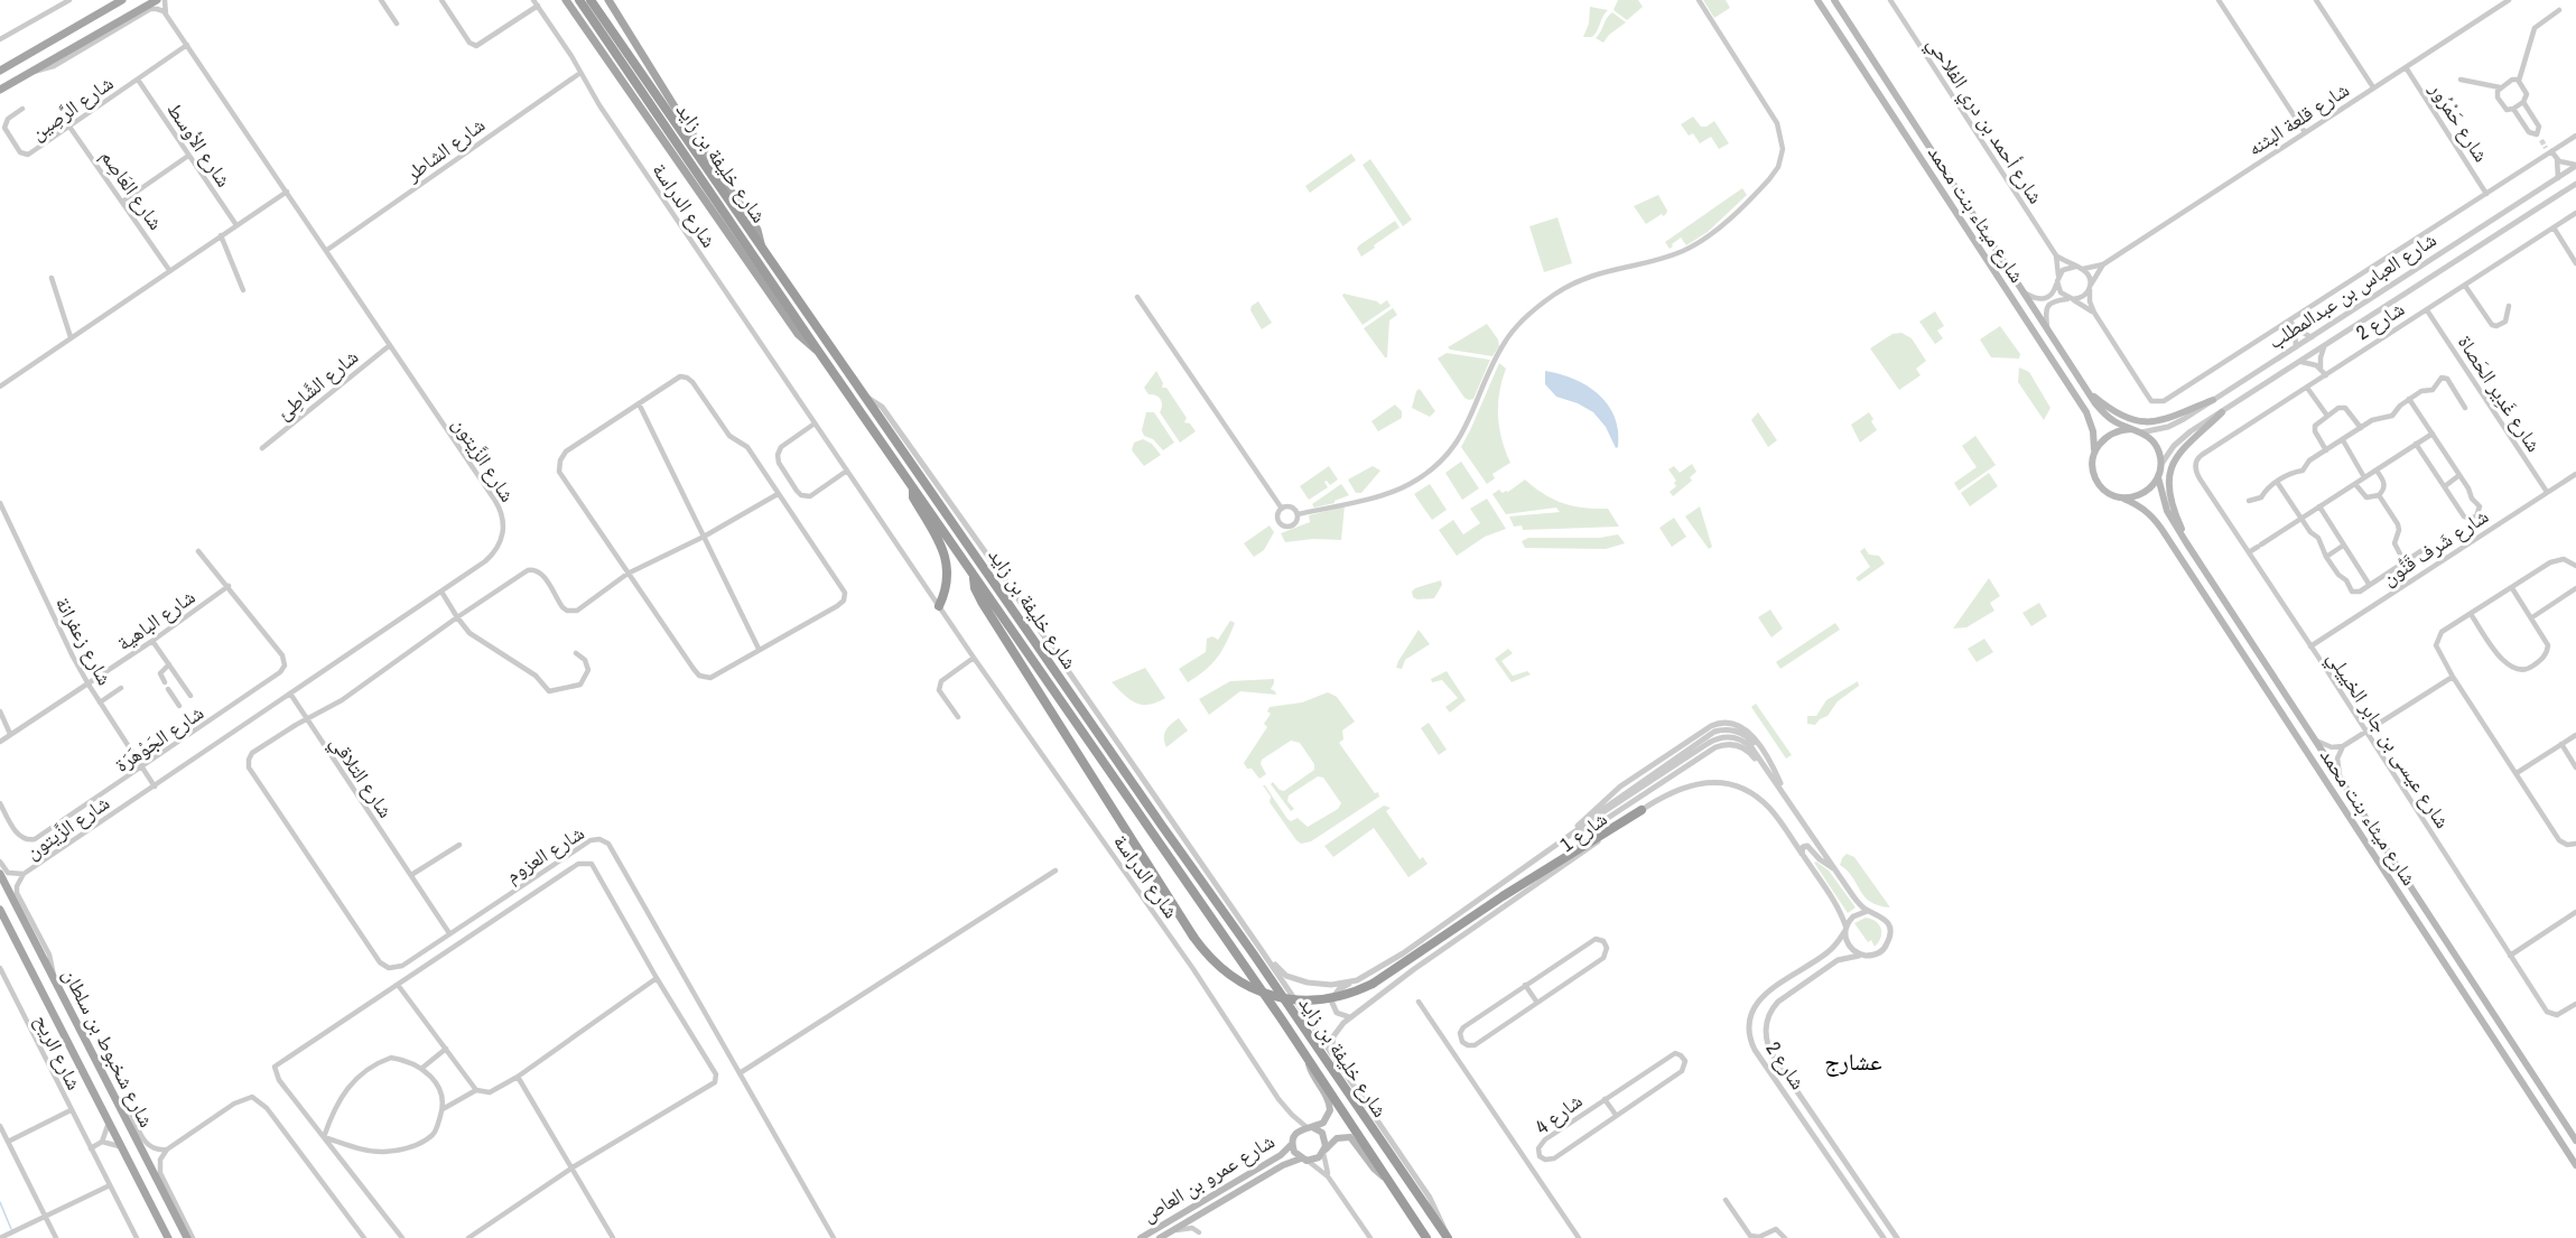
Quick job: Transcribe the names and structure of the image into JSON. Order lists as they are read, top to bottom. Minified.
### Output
{"streets":{"highway":["شارع خليفة بن زايد"],"main road":["شارع ميثاء بنت محمد","شارع شخبوط بن سلطان","شارع عمرو بن العاص"],"street":["شارع الرَّصِين","شارع قلعة البثنه","شارع أحمد بن دري الفلاحي","شارع حَمْرُور","شارع الأوسط","شارع الشاطر","شارع العَاصِم","شارع الدراسة","شارع العباس بن عبدالمطلب","شارع 2","شارع الشَّاطِئ","شارع غَدِير الحَصاة","شارع الزَّيتون","شارع شَرف قَنُّون","شارع الباهية","شارع زعفرانة","شارع الجَوْهَرَة","شارع عيسى بن جابر الخييلي","شارع التلاقي","شارع 1","شارع العزوم","شارع الريح","شارع 4"]},"crossings":[["شارع الرَّصِين","شارع الأوسط"],["شارع الرَّصِين","شارع العَاصِم"],["شارع الرَّصِين","شارع الزَّيتون"],["شارع قلعة البثنه","شارع أحمد بن دري الفلاحي"],["شارع قلعة البثنه","شارع حَمْرُور"],["شارع الشاطر","شارع الدراسة"],["شارع الشاطر","شارع الزَّيتون"],["شارع الدراسة","شارع عمرو بن العاص"],["شارع ميثاء بنت محمد","شارع العباس بن عبدالمطلب"],["شارع 2","شارع غَدِير الحَصاة"],["شارع 2","شارع عيسى بن جابر الخييلي"],["شارع 2","شارع 1"],["شارع الشَّاطِئ","شارع الزَّيتون"],["شارع غَدِير الحَصاة","شارع شَرف قَنُّون"],["شارع الزَّيتون","شارع زعفرانة"],["شارع الزَّيتون","شارع التلاقي"],["شارع الزَّيتون","شارع شخبوط بن سلطان"],["شارع شَرف قَنُّون","شارع عيسى بن جابر الخييلي"],["شارع الباهية","شارع زعفرانة"],["شارع الباهية","شارع الجَوْهَرَة"],["شارع زعفرانة","شارع الجَوْهَرَة"],["شارع التلاقي","شارع العزوم"]],"districts":["عشارج"]}
